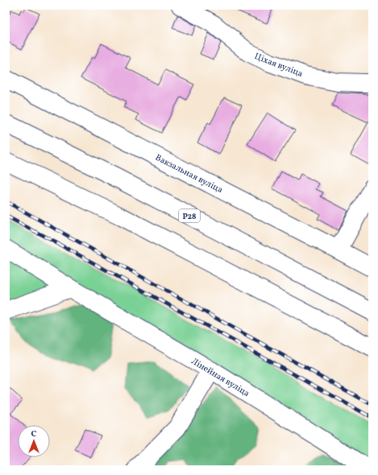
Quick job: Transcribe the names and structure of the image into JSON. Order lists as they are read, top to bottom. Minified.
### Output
{"streets":{"main road":["Ціхая вуліца","Вакзальная вуліца","Р28","Лінейная вуліца"]},"north":"top"}
